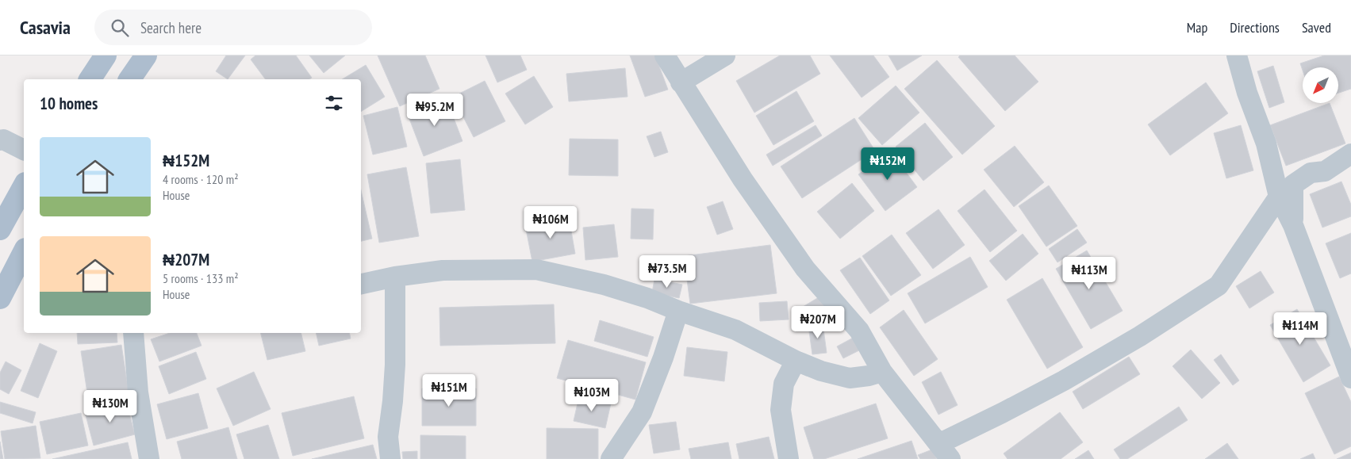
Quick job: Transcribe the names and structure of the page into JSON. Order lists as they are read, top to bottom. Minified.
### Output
{"north":"bottom left","page":{"header":"Casavia","search":"Search here","nav":["Map","Directions","Saved"],"heading":"10 homes","price":["₦95.2M","₦152M","₦106M","₦73.5M","₦113M","₦207M","₦114M","₦151M","₦103M","₦130M"],"list":[{"name":"₦152M","note":"4 rooms · 120 m² · House"},{"name":"₦207M","note":"5 rooms · 133 m² · House"}]}}
